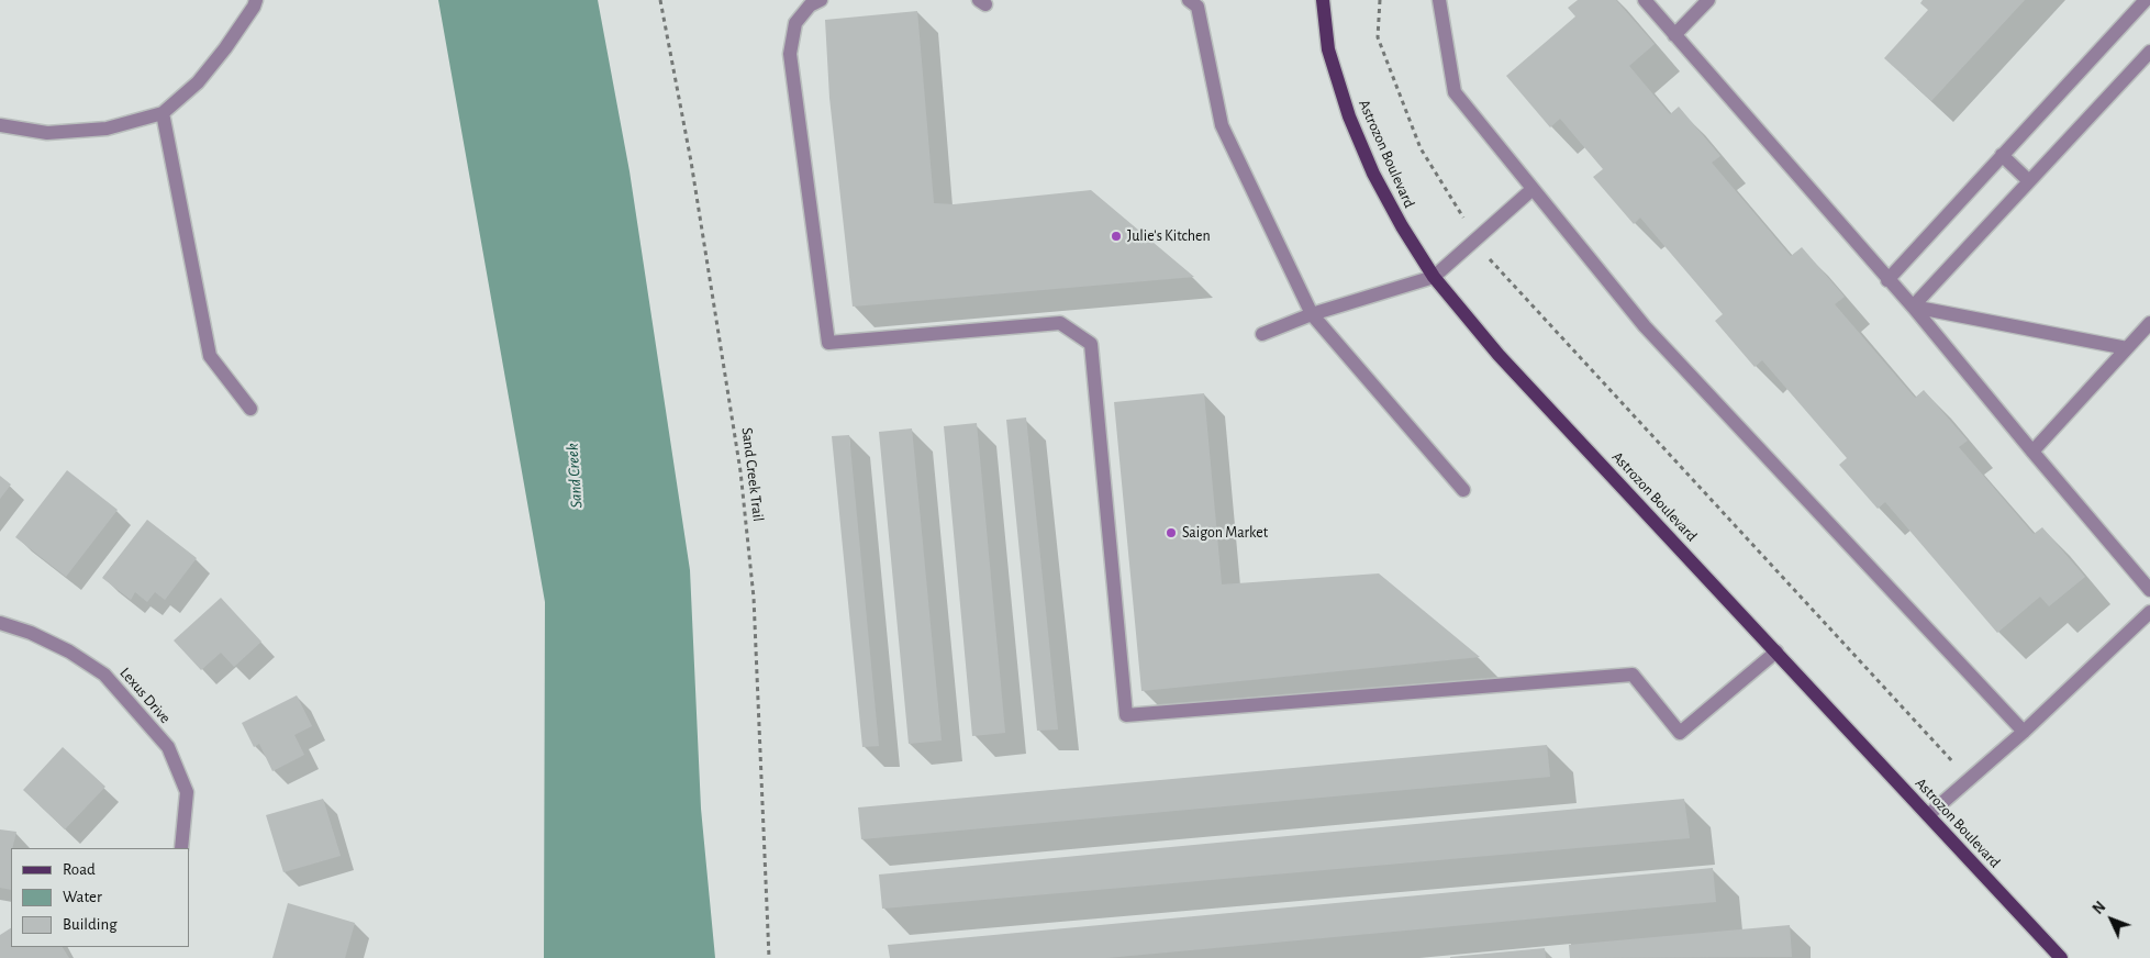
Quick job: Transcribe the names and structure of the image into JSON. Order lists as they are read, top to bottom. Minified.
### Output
{"streets":{"main road":["Astrozon Boulevard"],"street":["Lexus Drive"],"path":["Sand Creek Trail"]},"water":["Sand Creek"],"places":["Julie's Kitchen","Saigon Market"],"legend":["Road","Water","Building"],"north":"top left"}
